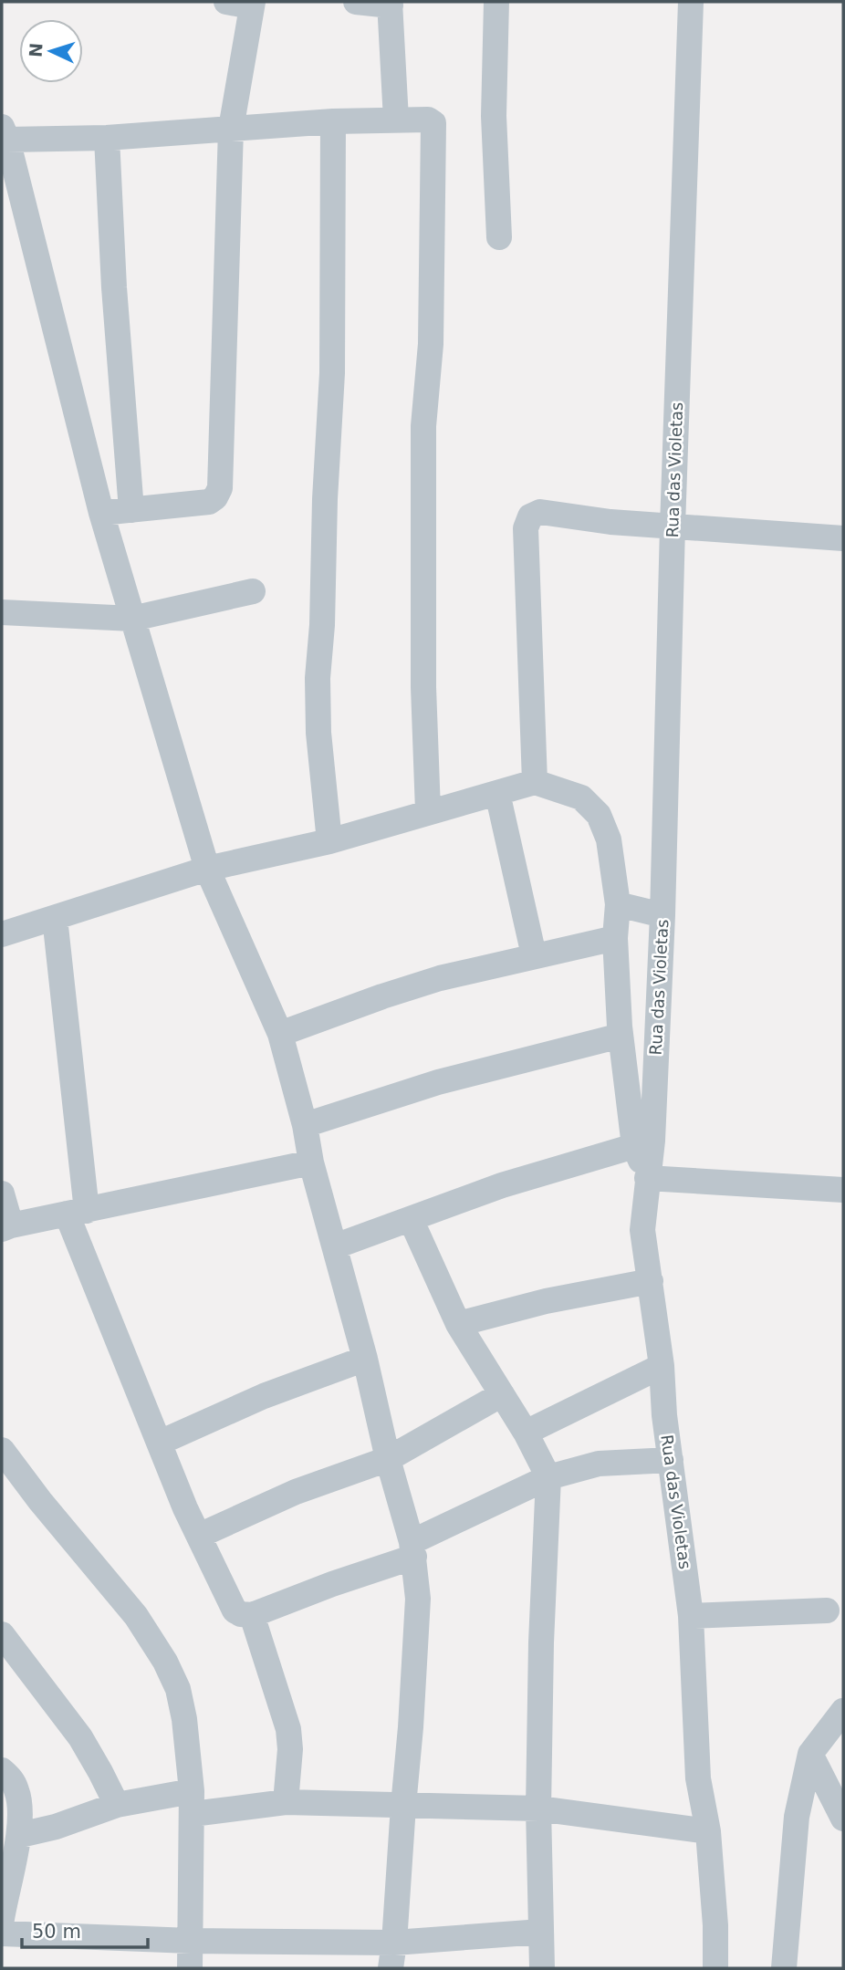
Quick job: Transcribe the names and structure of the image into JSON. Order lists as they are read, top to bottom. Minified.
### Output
{"streets":{"street":["Rua das Violetas"]},"scale_bar":"50 m","north":"left"}
